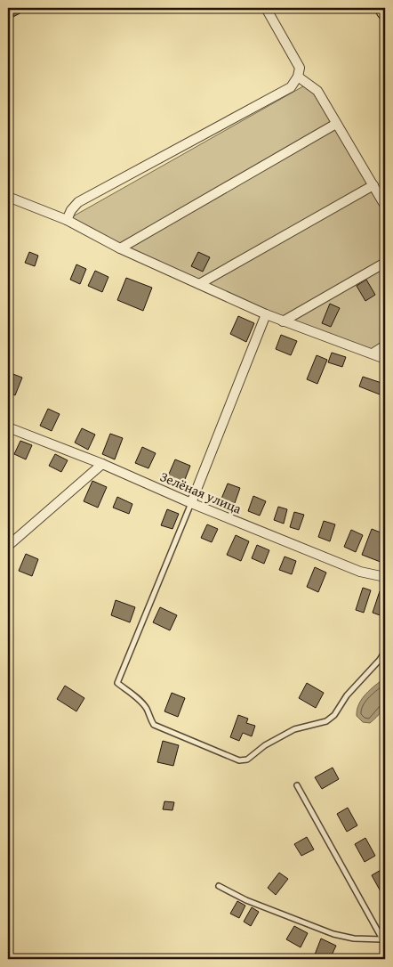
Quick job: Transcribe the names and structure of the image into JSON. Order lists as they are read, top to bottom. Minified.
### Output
{"streets":{"street":["Зелёная улица"]}}
